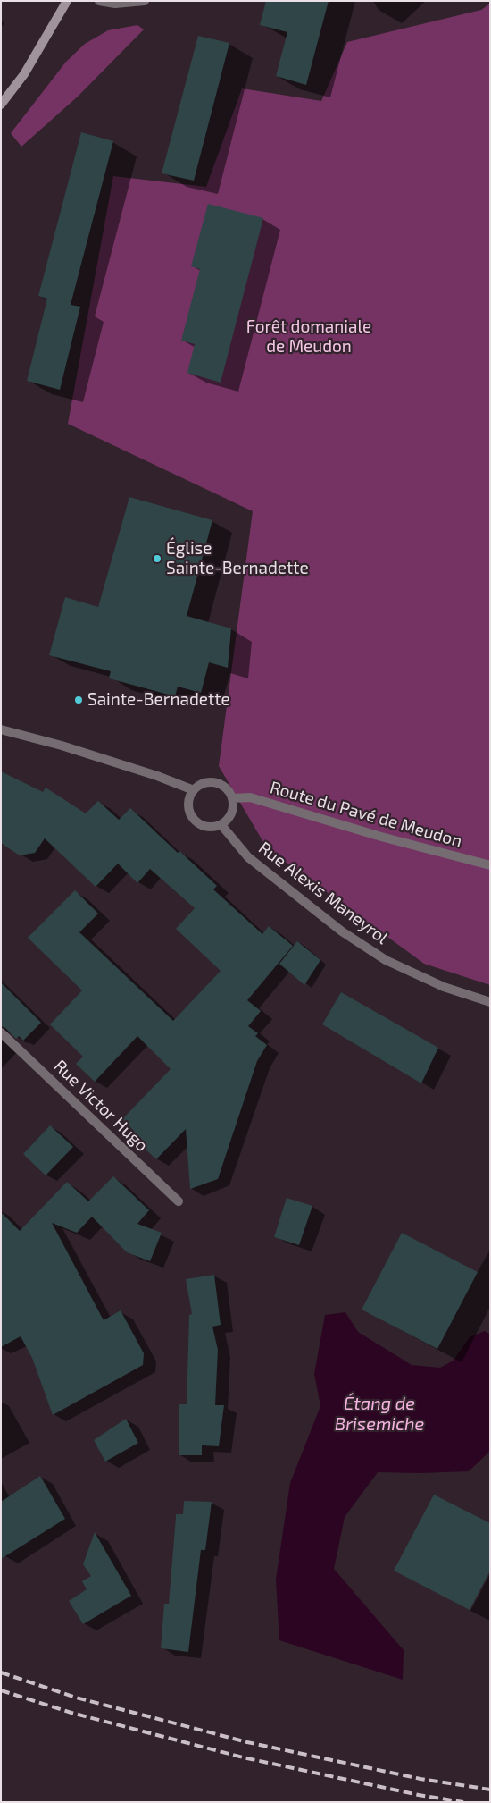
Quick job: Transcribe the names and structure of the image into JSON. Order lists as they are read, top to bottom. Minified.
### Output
{"streets":{"street":["Route du Pavé de Meudon","Rue Alexis Maneyrol","Rue Victor Hugo"]},"crossings":[["Route du Pavé de Meudon","Rue Alexis Maneyrol"]],"water":["Étang de Brisemiche"],"parks":["Forêt domaniale de Meudon"],"places":["Église Sainte-Bernadette","Sainte-Bernadette"]}
